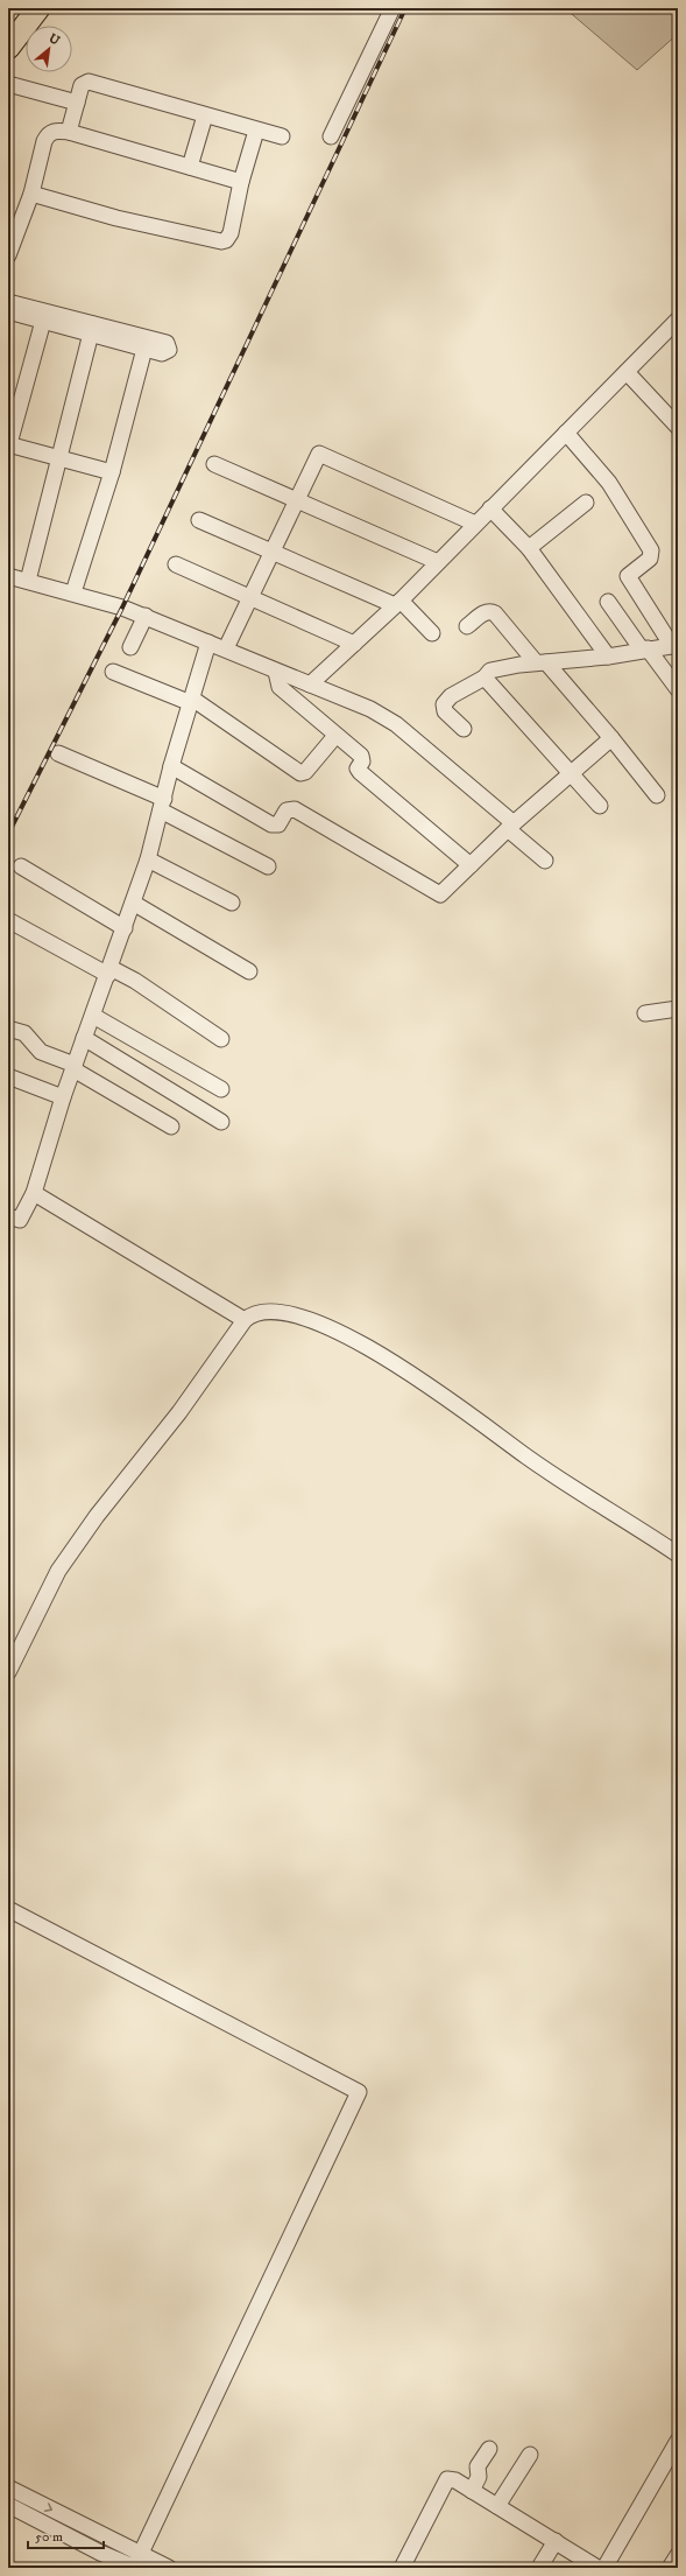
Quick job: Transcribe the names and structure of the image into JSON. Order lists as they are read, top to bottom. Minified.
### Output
{"scale_bar":"50 m","north":"top right"}
